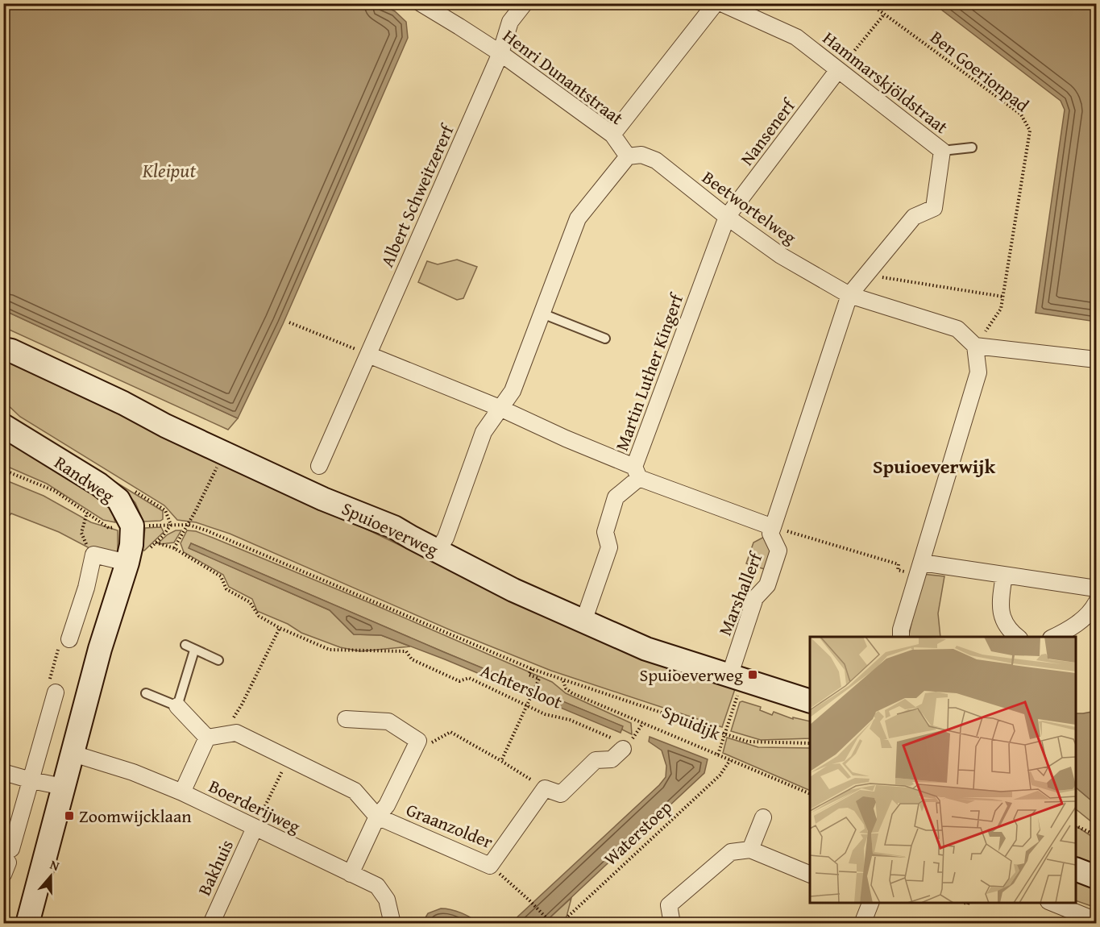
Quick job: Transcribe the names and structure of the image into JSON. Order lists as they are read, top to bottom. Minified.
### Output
{"streets":{"street":["Henri Dunantstraat","Hammarskjöldstraat","Nansenerf","Albert Schweitzererf","Beetwortelweg","Martin Luther Kingerf","Randweg","Spuioeverweg","Marshallerf","Boerderijweg","Graanzolder","Bakhuis"],"path":["Ben Goerionpad","Achtersloot","Spuidijk","Waterstoep"]},"crossings":[["Ben Goerionpad","Beetwortelweg"],["Henri Dunantstraat","Albert Schweitzererf"],["Henri Dunantstraat","Beetwortelweg"],["Hammarskjöldstraat","Nansenerf"],["Hammarskjöldstraat","Beetwortelweg"],["Nansenerf","Beetwortelweg"],["Nansenerf","Martin Luther Kingerf"],["Beetwortelweg","Martin Luther Kingerf"],["Martin Luther Kingerf","Marshallerf"],["Randweg","Achtersloot"],["Spuioeverweg","Marshallerf"],["Achtersloot","Spuidijk"],["Spuidijk","Waterstoep"],["Boerderijweg","Graanzolder"],["Boerderijweg","Bakhuis"]],"districts":["Spuioeverwijk"],"water":["Kleiput"],"places":{"transit":["Spuioeverweg","Zoomwijcklaan"]},"north":"top"}
